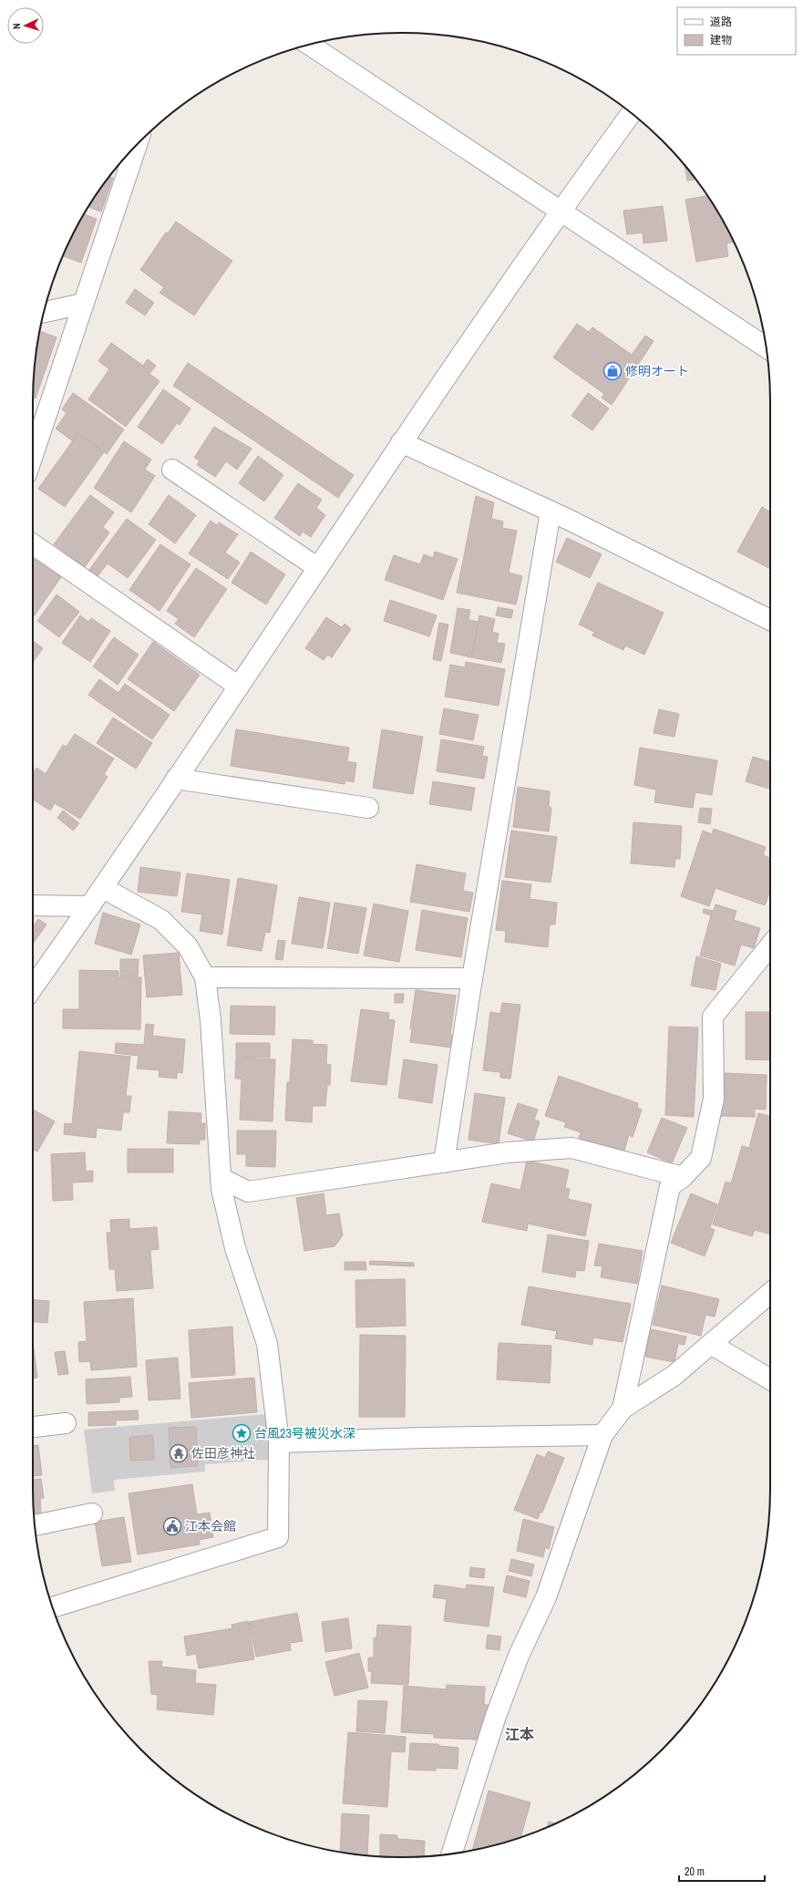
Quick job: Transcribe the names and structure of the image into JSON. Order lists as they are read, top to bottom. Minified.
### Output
{"districts":["江本"],"places":{"shop":["修明オート"],"place":["台風23号被災水深"],"temple":["佐田彦神社"],"public building":["江本会館"]},"legend":["道路","建物"],"scale_bar":"20 m","north":"left"}
